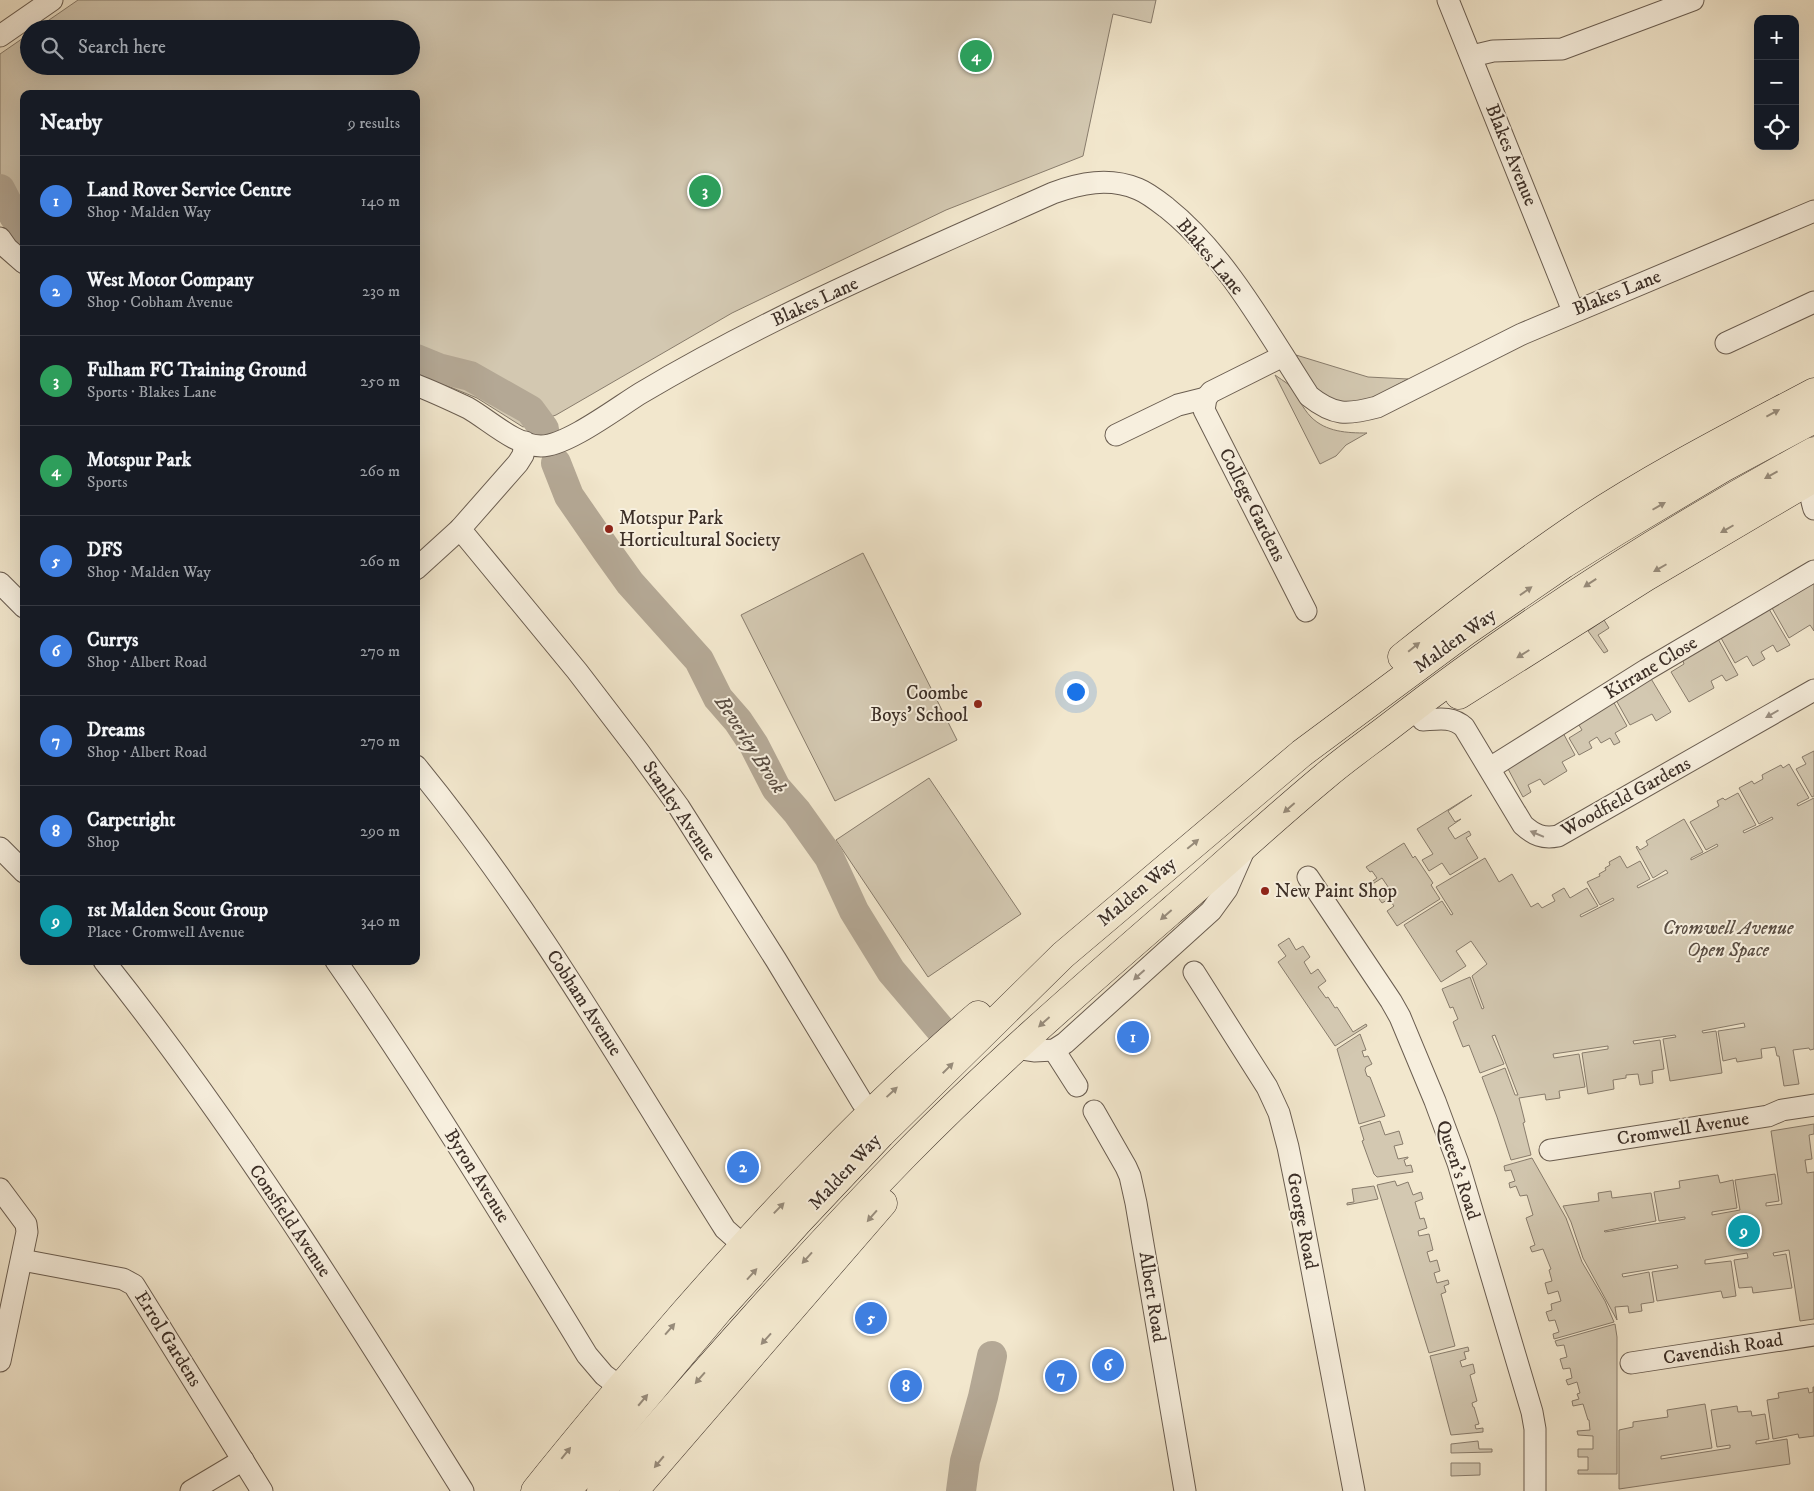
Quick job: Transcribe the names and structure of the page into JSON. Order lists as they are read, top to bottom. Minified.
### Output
{"streets":{"highway":["Malden Way"],"street":["Blakes Avenue","Blakes Lane","College Gardens","Kirrane Close","Woodfield Gardens","Stanley Avenue","Cobham Avenue","Cromwell Avenue","Queen's Road","Byron Avenue","Consfield Avenue","George Road","Albert Road","Errol Gardens","Cavendish Road"]},"crossings":[["Blakes Avenue","Blakes Lane"],["Kirrane Close","Woodfield Gardens"]],"one_way":["Woodfield Gardens"],"water":["Beverley Brook"],"parks":["Cromwell Avenue Open Space"],"places":["Motspur Park Horticultural Society","Coombe Boys' School","New Paint Shop"],"page":{"map_buttons":["+","−"],"search":"Search here","pins":["4","3","1","2","9","5","6","7","8"],"heading":["Nearby","9 results"],"list":[{"mark":"1","name":"Land Rover Service Centre","note":"Shop · Malden Way","value":"140 m"},{"mark":"2","name":"West Motor Company","note":"Shop · Cobham Avenue","value":"230 m"},{"mark":"3","name":"Fulham FC Training Ground","note":"Sports · Blakes Lane","value":"250 m"},{"mark":"4","name":"Motspur Park","note":"Sports","value":"260 m"},{"mark":"5","name":"DFS","note":"Shop · Malden Way","value":"260 m"},{"mark":"6","name":"Currys","note":"Shop · Albert Road","value":"270 m"},{"mark":"7","name":"Dreams","note":"Shop · Albert Road","value":"270 m"},{"mark":"8","name":"Carpetright","note":"Shop","value":"290 m"},{"mark":"9","name":"1st Malden Scout Group","note":"Place · Cromwell Avenue","value":"340 m"}]}}
